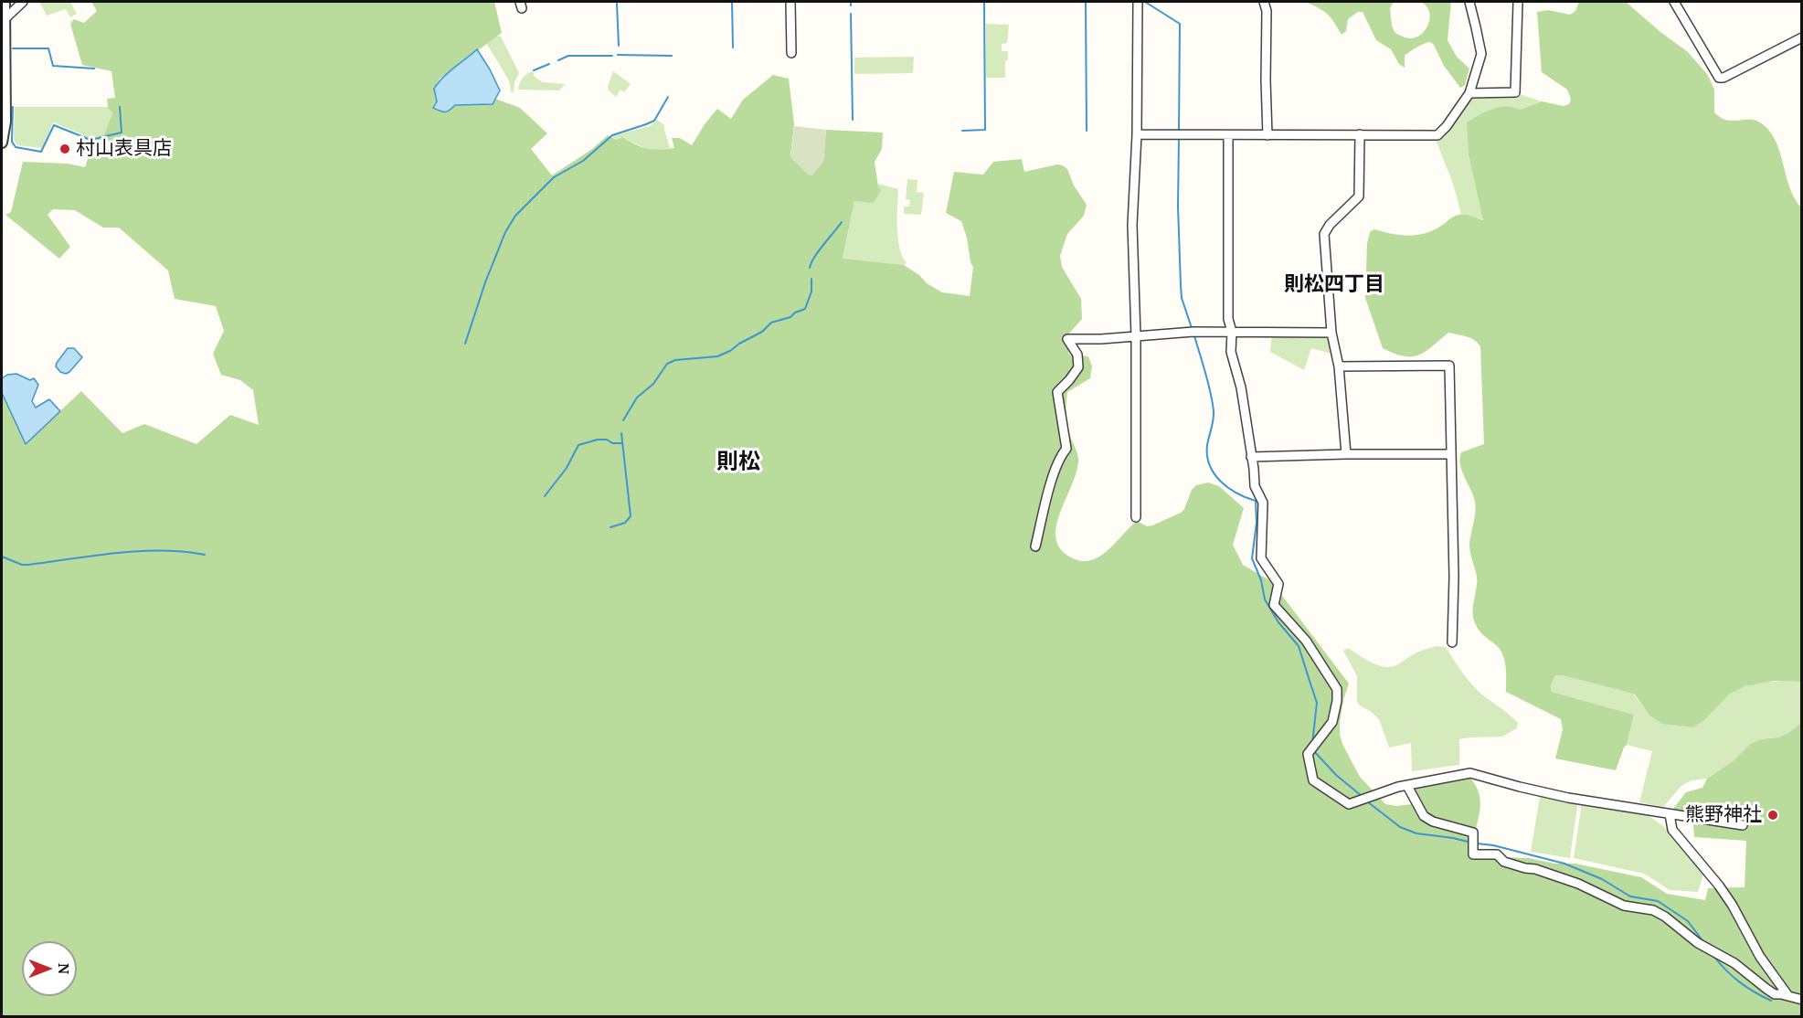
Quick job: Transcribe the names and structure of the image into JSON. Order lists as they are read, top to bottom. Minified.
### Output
{"districts":["則松四丁目","則松"],"places":["村山表具店","熊野神社"],"north":"right"}
